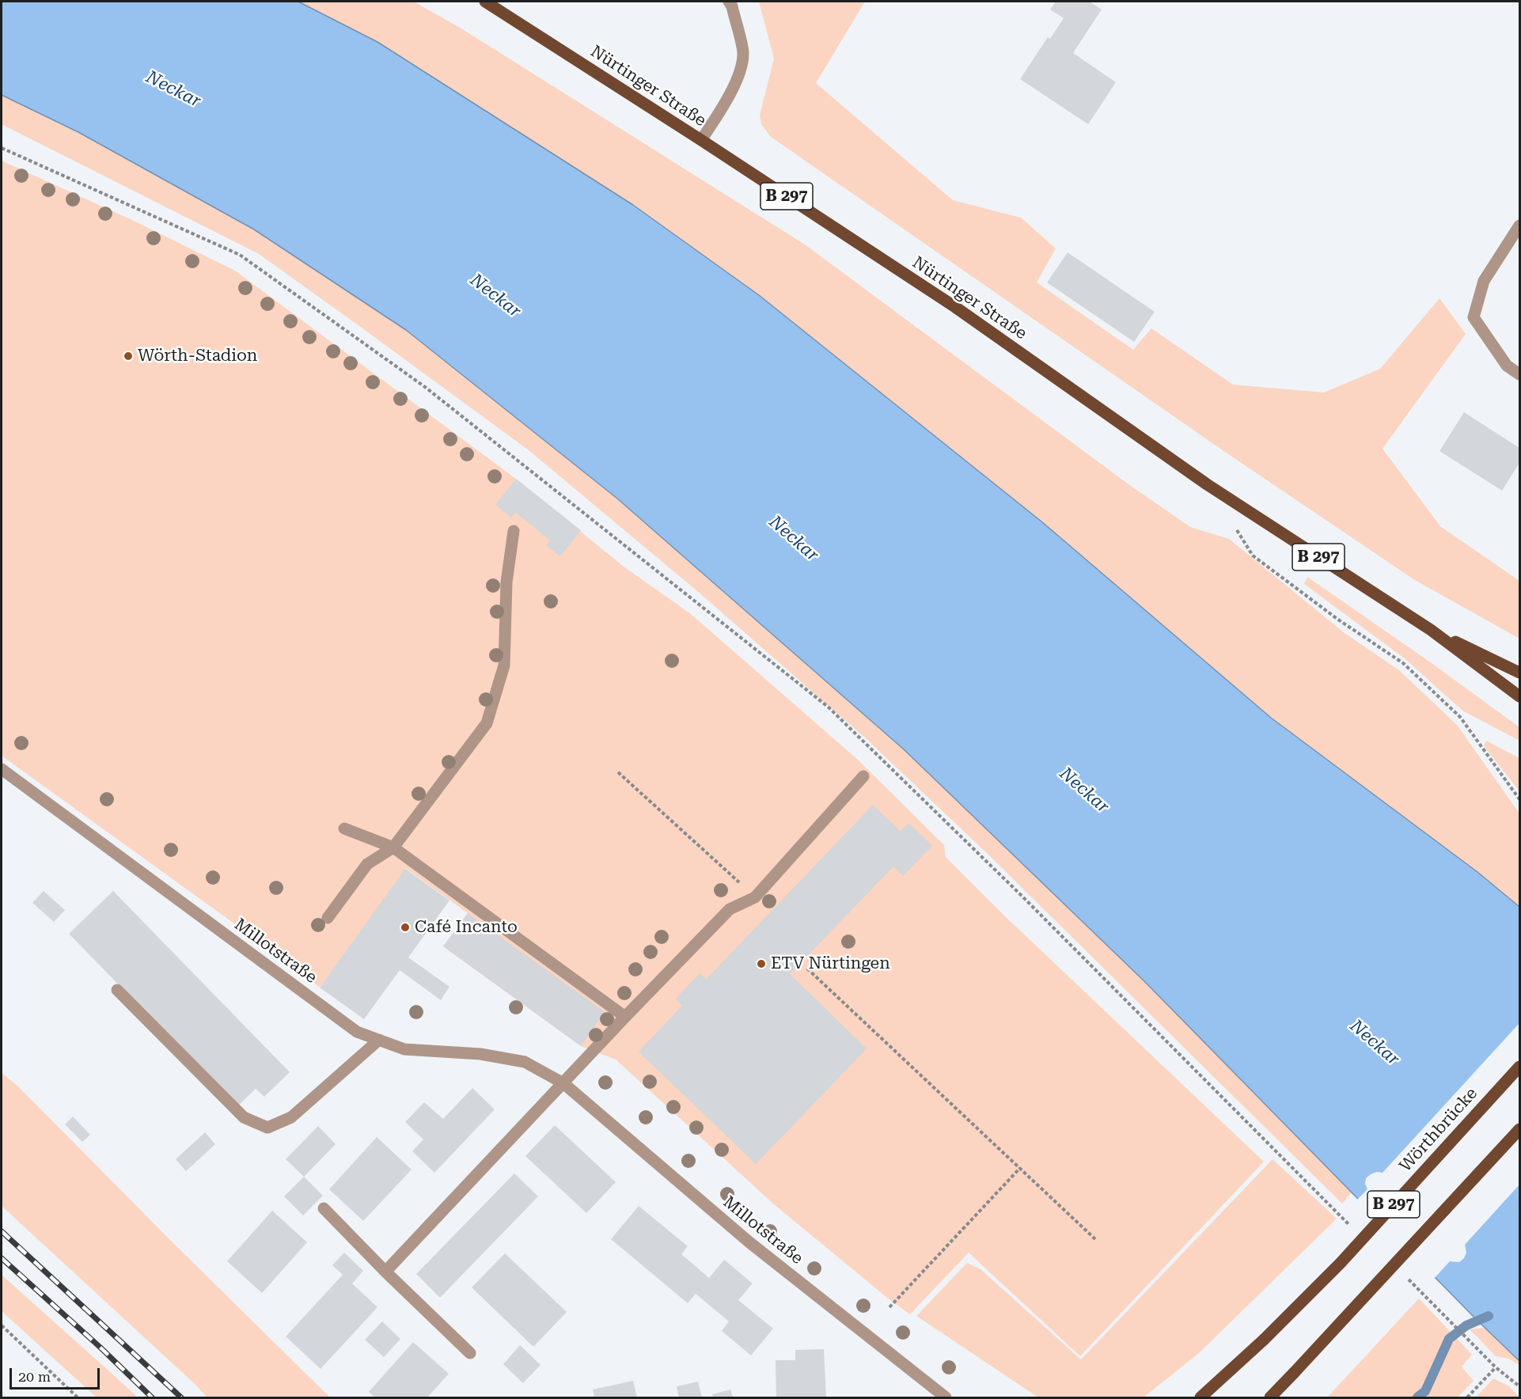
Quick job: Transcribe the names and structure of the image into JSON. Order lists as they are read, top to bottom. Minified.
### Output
{"streets":{"main road":["Nürtinger Straße","B 297","Wörthbrücke"],"street":["Millotstraße"]},"water":["Neckar"],"places":["Wörth-Stadion","Café Incanto","ETV Nürtingen"],"scale_bar":"20 m"}
